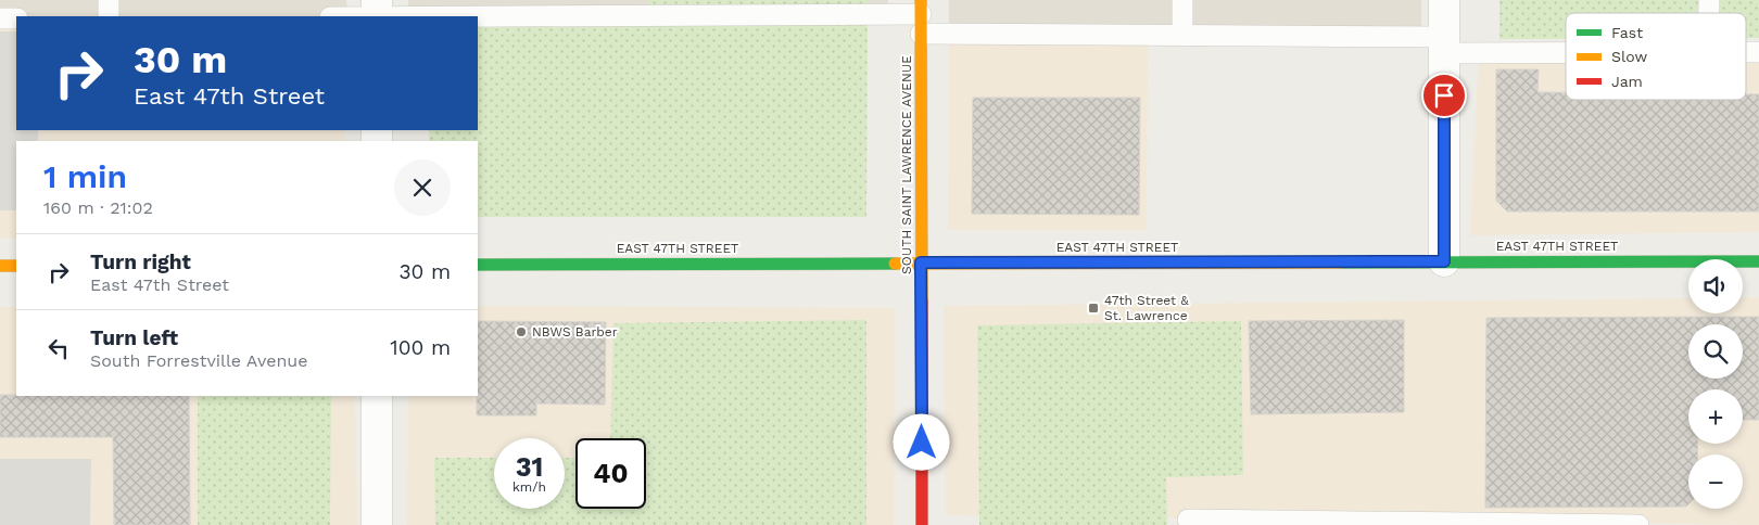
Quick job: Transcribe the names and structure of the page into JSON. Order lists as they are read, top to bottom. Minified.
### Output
{"streets":{"main road":["SOUTH SAINT LAWRENCE AVENUE","EAST 47TH STREET"]},"crossings":[["SOUTH SAINT LAWRENCE AVENUE","EAST 47TH STREET"]],"places":{"transit":["47th Street & St. Lawrence"],"other":["NBWS Barber"]},"legend":["Fast","Slow","Jam"],"page":{"turn":["30 m","East 47th Street"],"heading":["1 min","160 m · 21:02"],"list":[{"name":"Turn right","note":"East 47th Street","value":"30 m"},{"name":"Turn left","note":"South Forrestville Avenue","value":"100 m"}],"map_buttons":["+","−"],"speed":"31 km/h","limit":"40"}}
